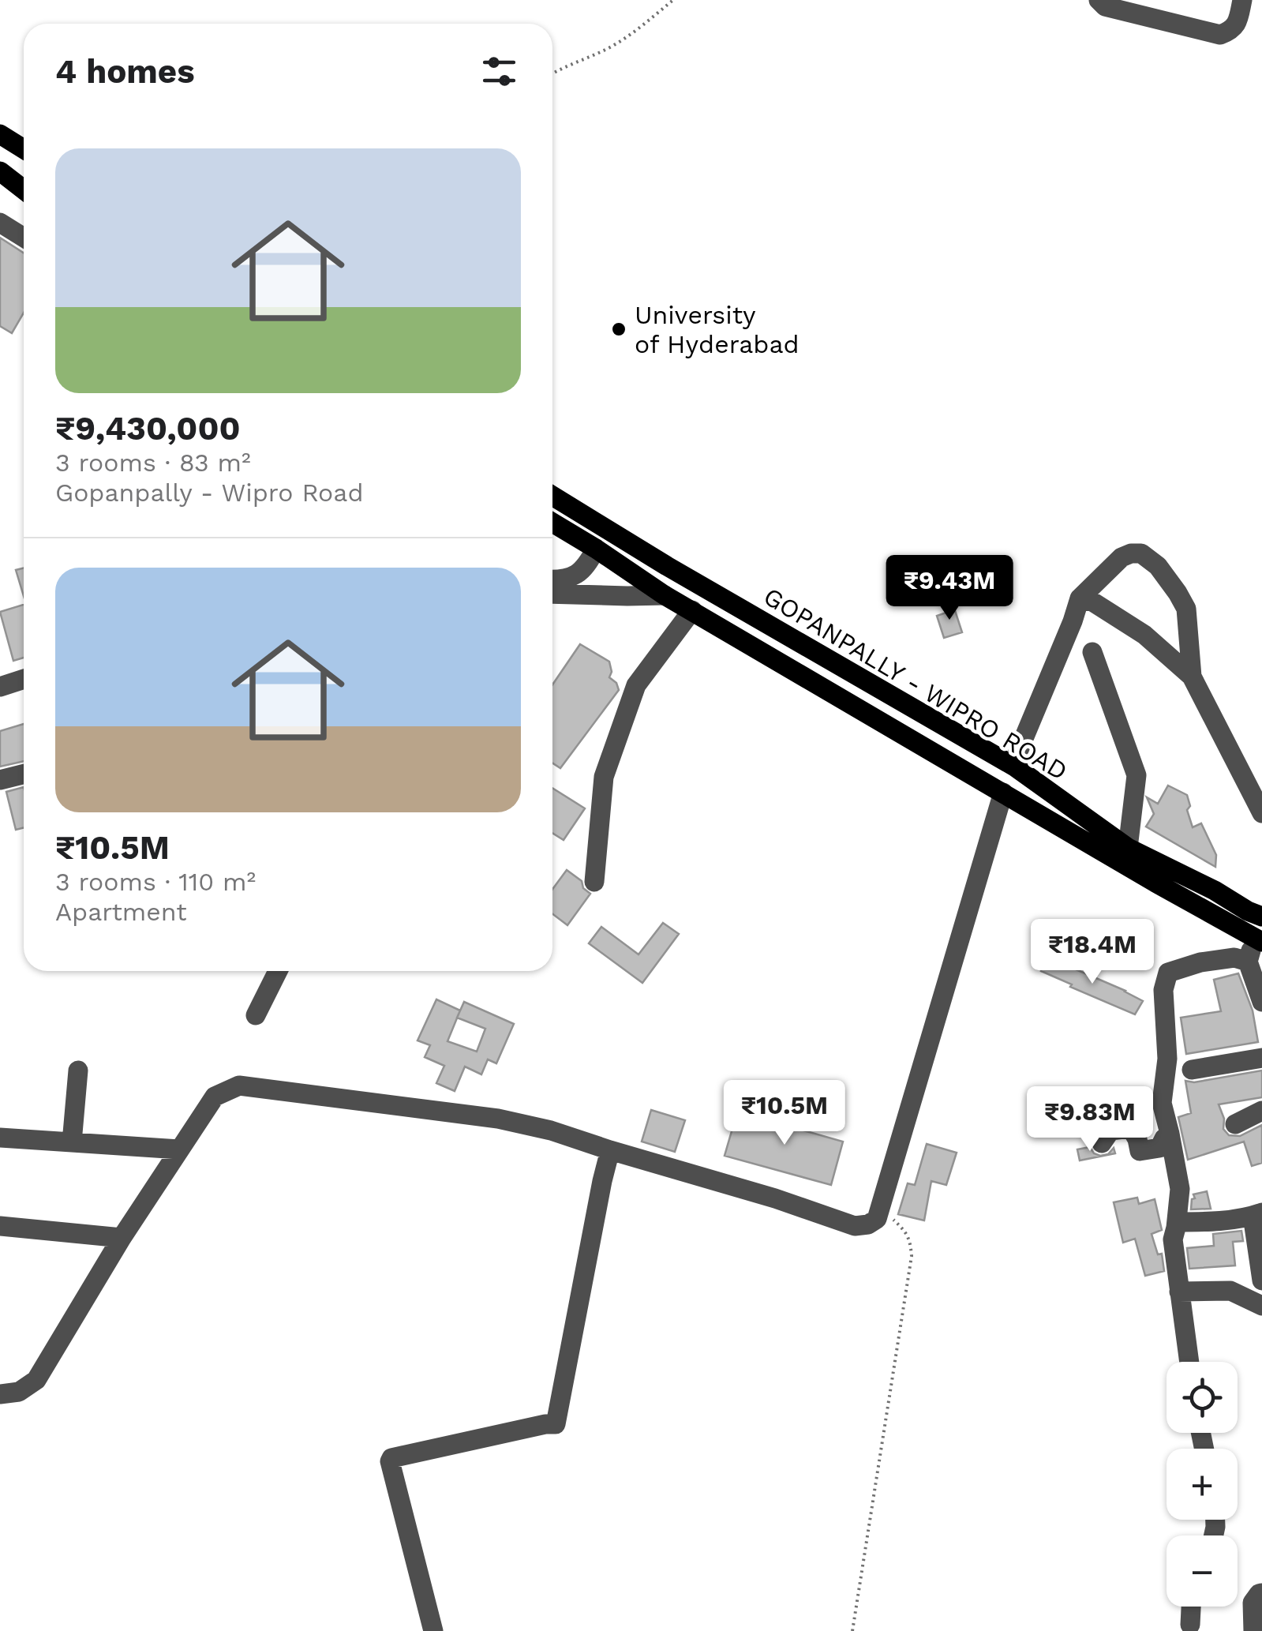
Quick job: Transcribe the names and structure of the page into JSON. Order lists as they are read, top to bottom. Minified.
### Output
{"streets":{"main road":["GOPANPALLY - WIPRO ROAD"]},"places":["University of Hyderabad"],"page":{"heading":"4 homes","list":[{"name":"₹9,430,000","note":"3 rooms · 83 m² · Gopanpally - Wipro Road"},{"name":"₹10.5M","note":"3 rooms · 110 m² · Apartment"}],"price":["₹9.43M","₹18.4M","₹10.5M","₹9.83M"],"map_buttons":["+","−"]}}
